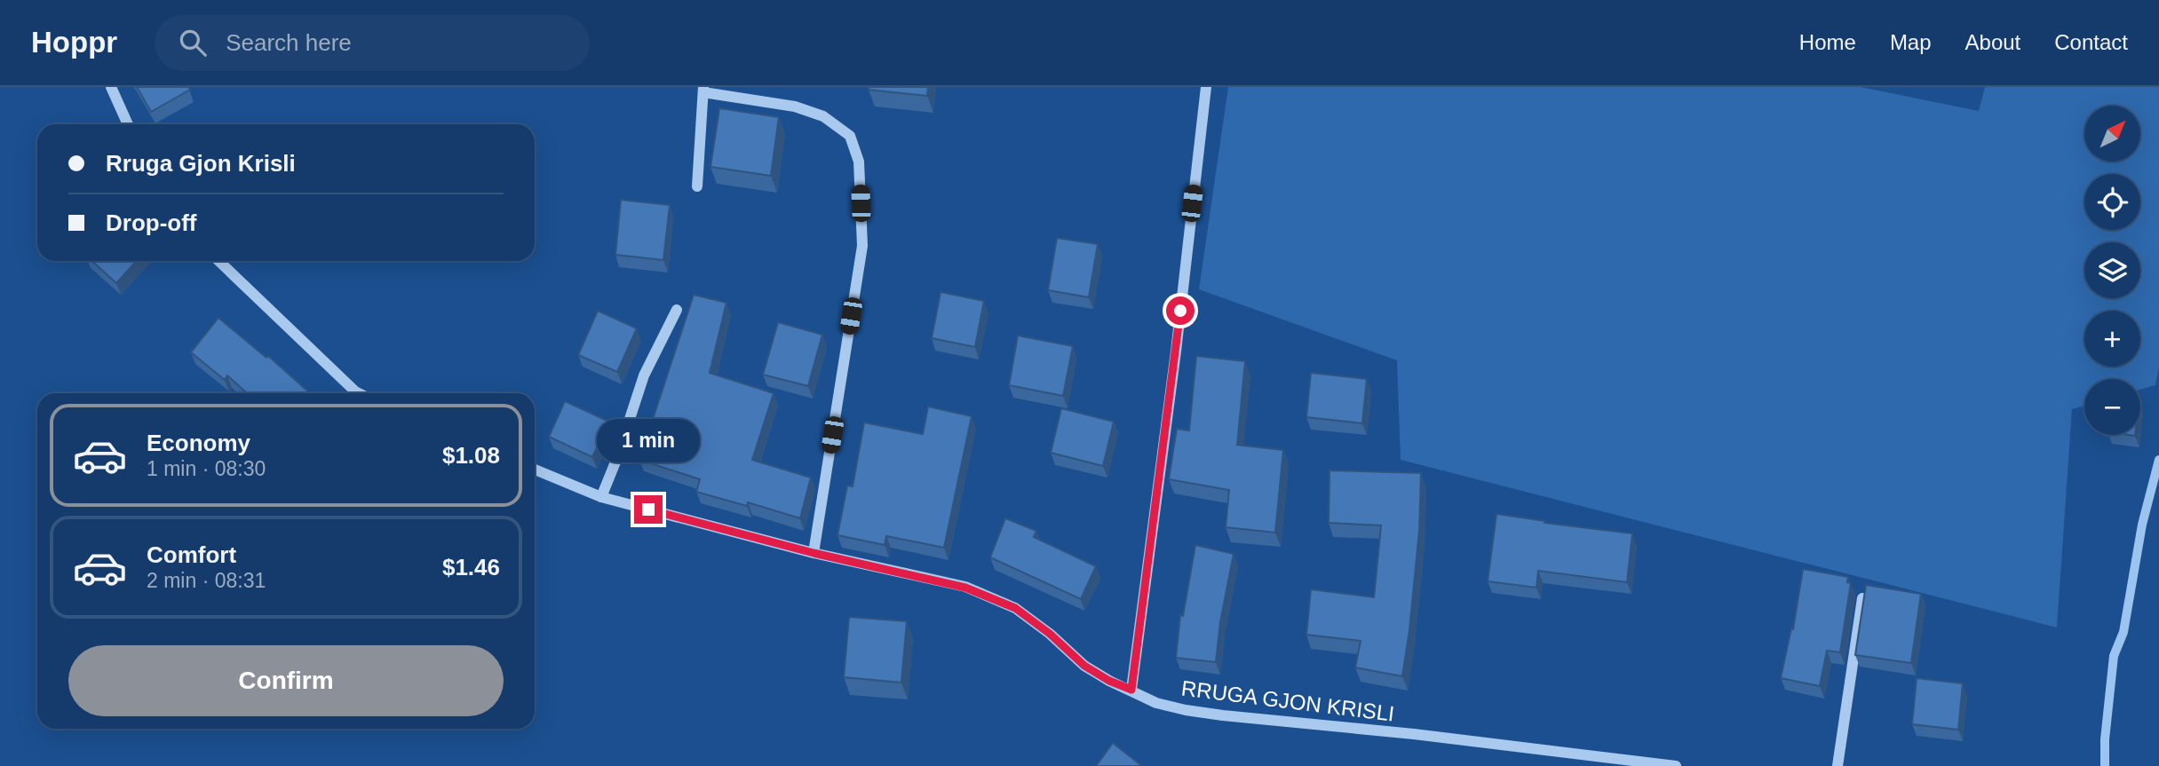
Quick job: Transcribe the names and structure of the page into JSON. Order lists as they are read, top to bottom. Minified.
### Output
{"streets":{"street":["RRUGA GJON KRISLI"]},"north":"top right","page":{"header":"Hoppr","search":"Search here","nav":["Home","Map","About","Contact"],"map_buttons":["+","−"],"banner":["Rruga Gjon Krisli","Drop-off"],"list":[{"name":"Economy","note":"1 min · 08:30","value":"$1.08"},{"name":"Comfort","note":"2 min · 08:31","value":"$1.46"}],"bubble":"1 min","buttons":"Confirm"}}
